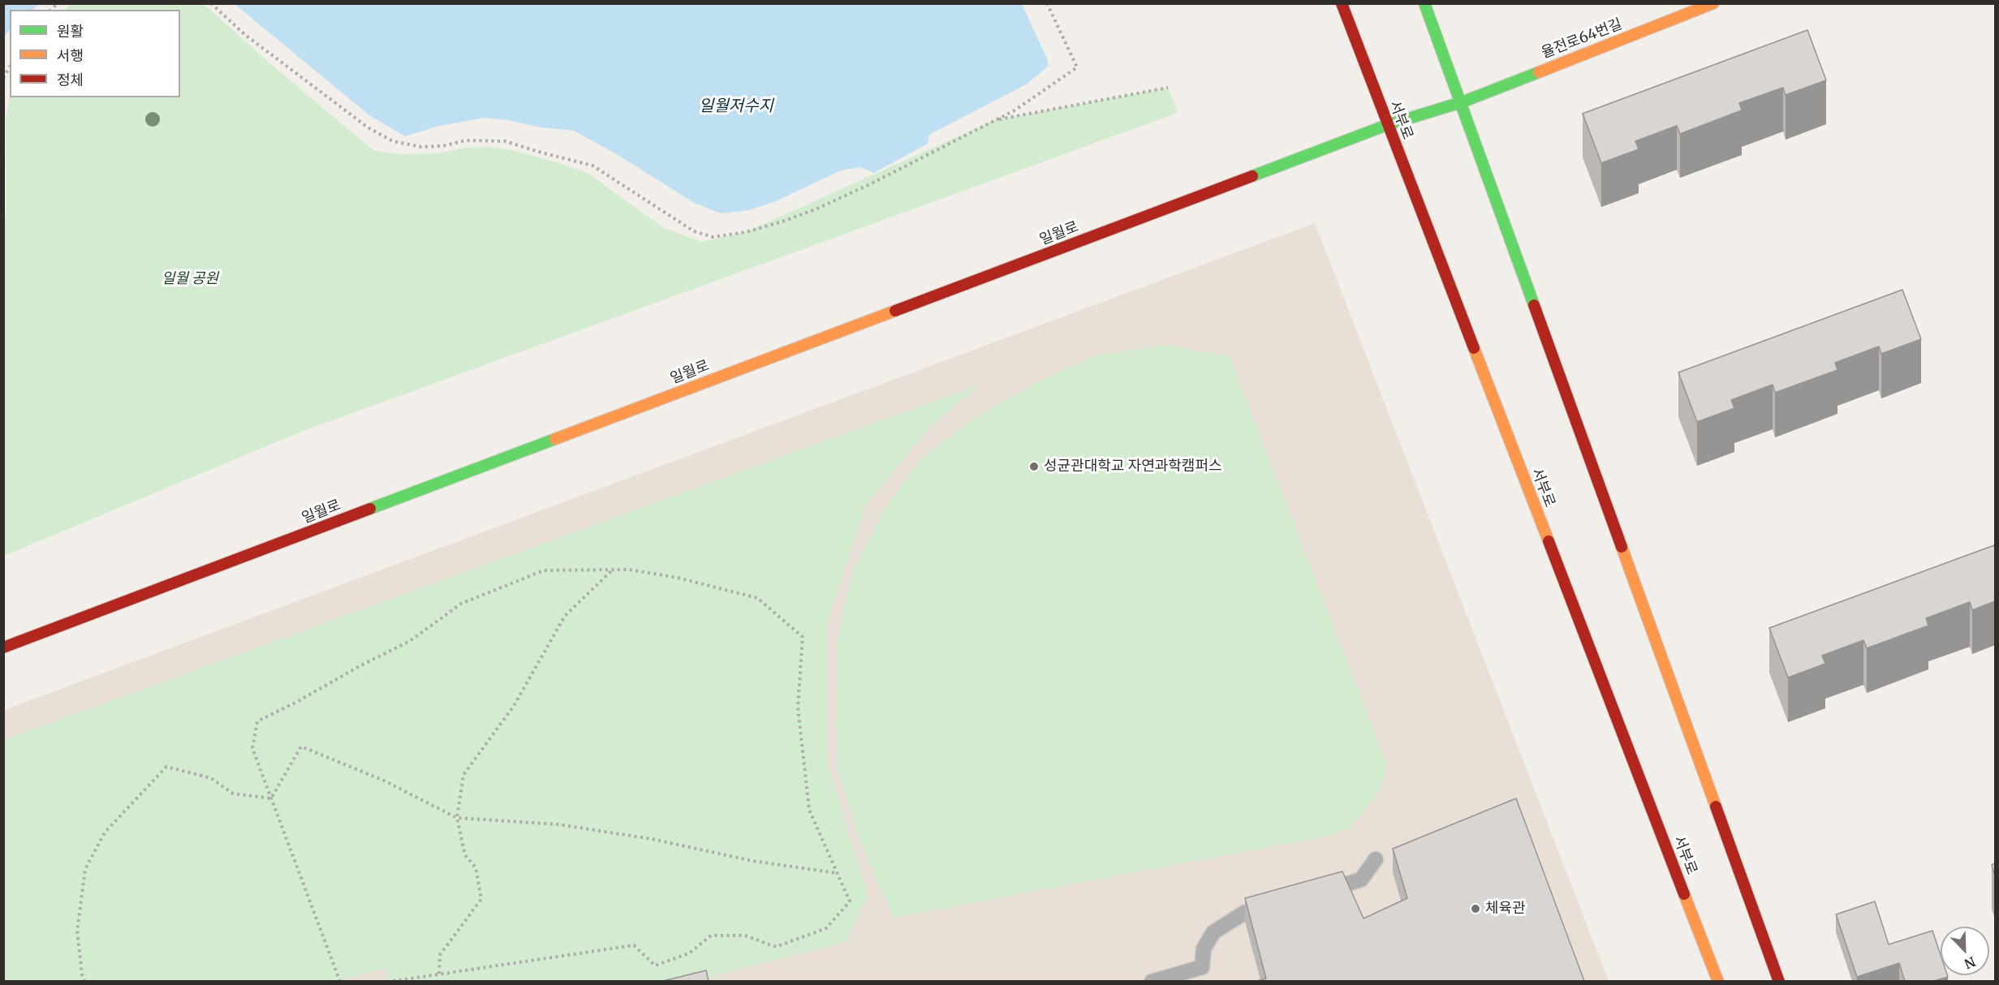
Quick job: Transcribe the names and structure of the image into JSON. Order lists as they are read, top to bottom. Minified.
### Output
{"streets":{"main road":["율전로64번길","서부로","일월로"]},"crossings":[["율전로64번길","서부로"],["율전로64번길","일월로"],["서부로","일월로"]],"water":["일월저수지"],"parks":["일월 공원"],"places":["성균관대학교 자연과학캠퍼스","체육관"],"legend":["원활","서행","정체"],"north":"bottom right"}
